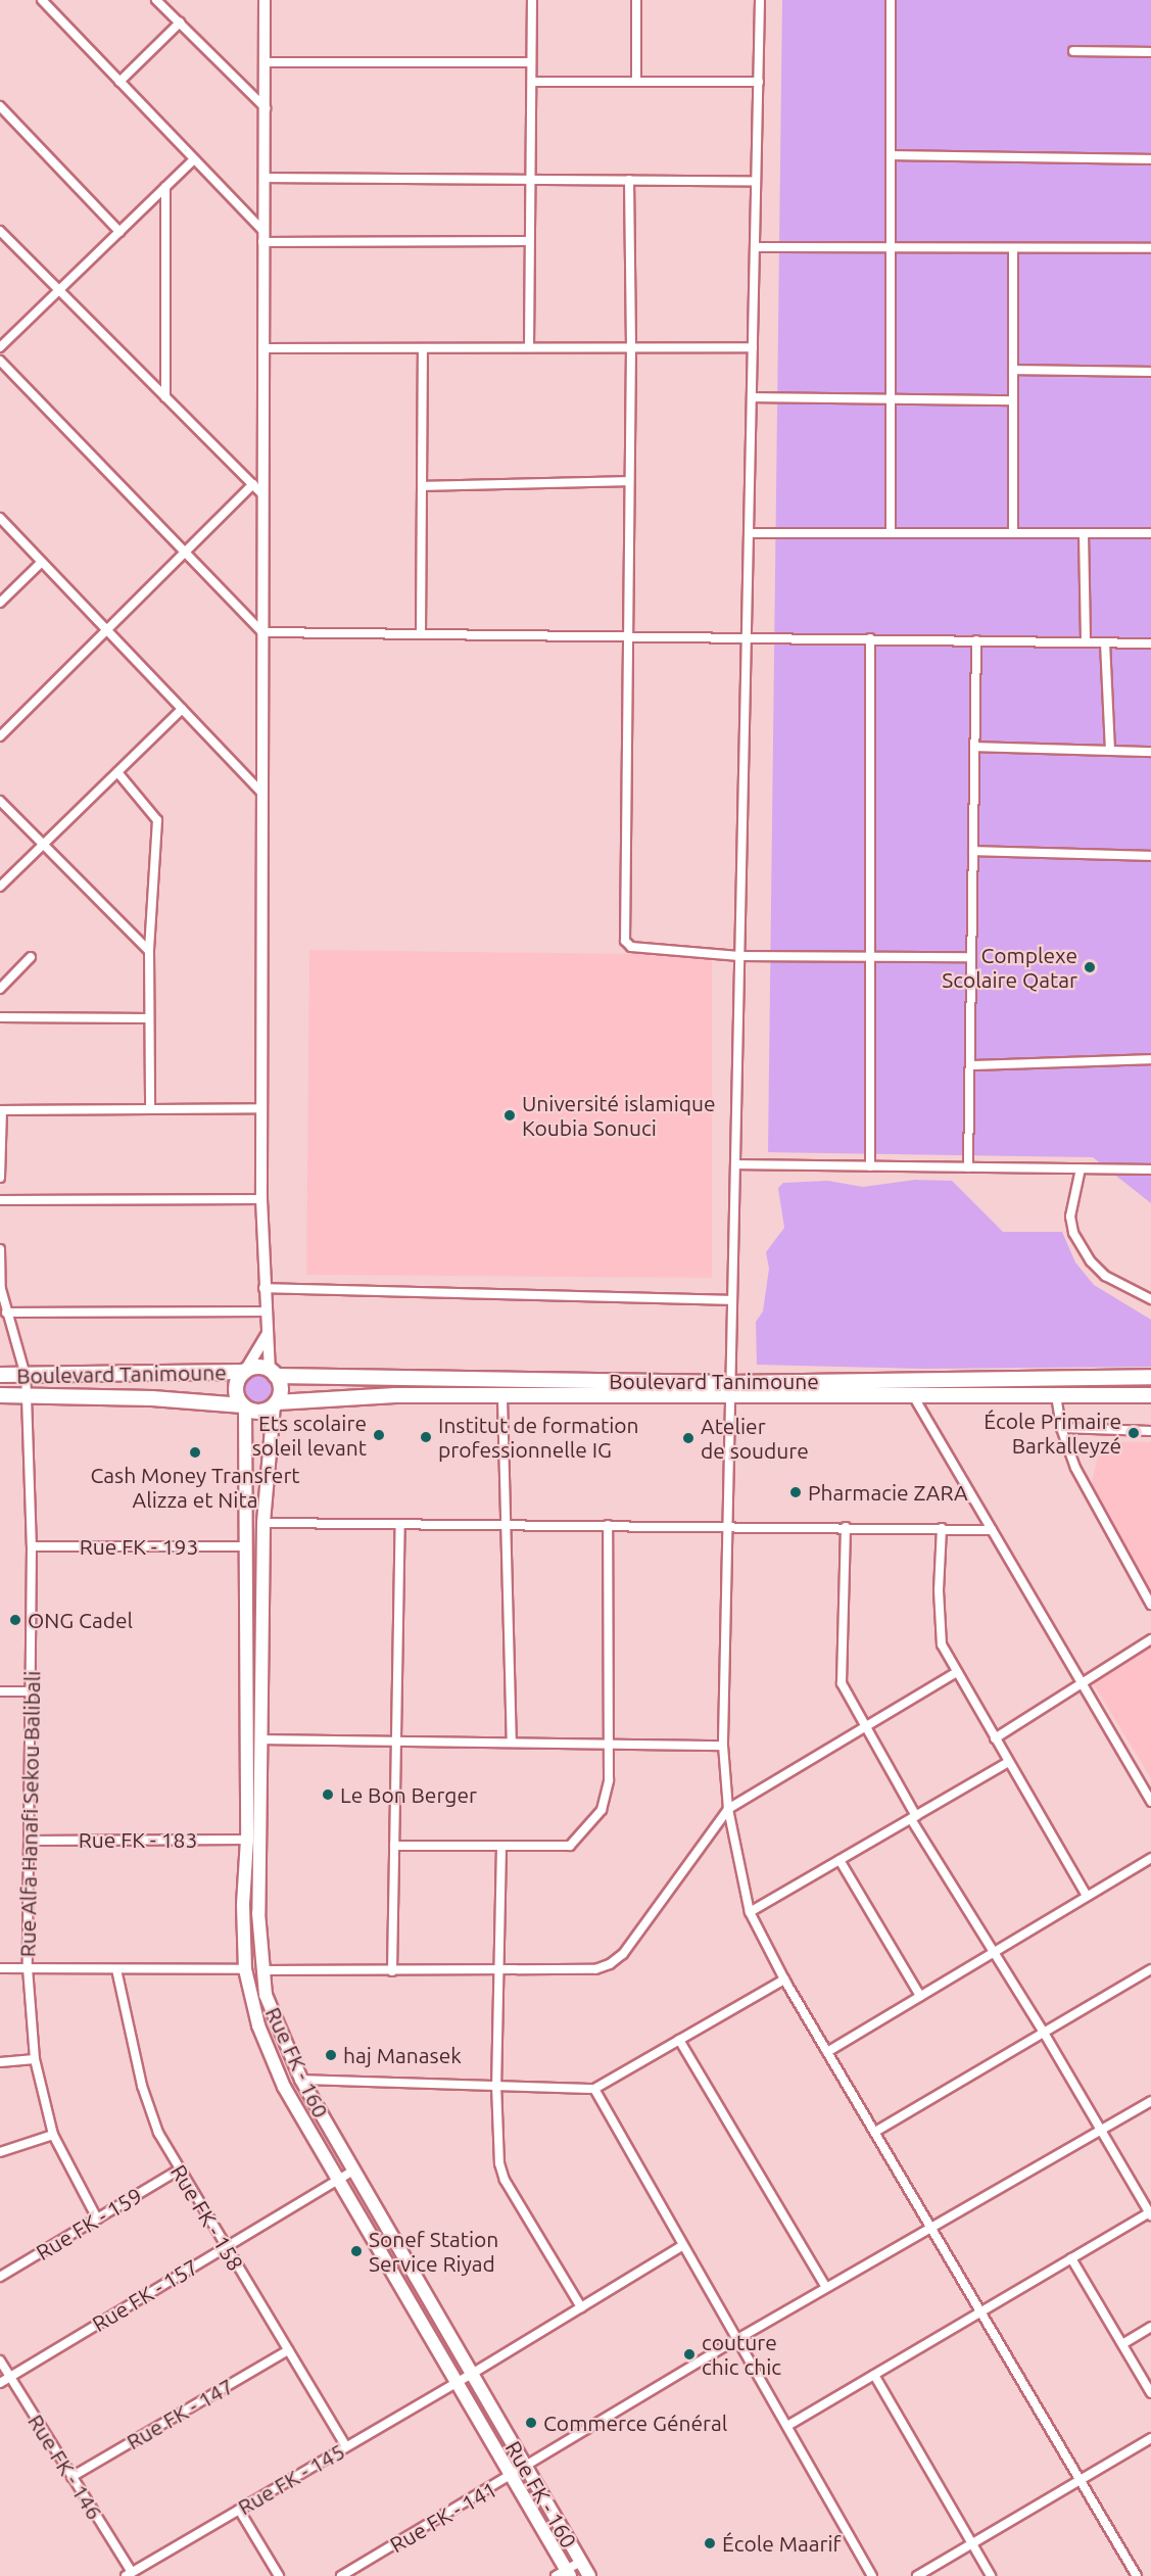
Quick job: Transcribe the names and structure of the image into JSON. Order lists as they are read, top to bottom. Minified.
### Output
{"streets":{"main road":["Boulevard Tanimoune","Rue FK - 160"],"street":["Rue FK - 193","Rue Alfa Hanafi Sekou Balibali","Rue FK - 183","Rue FK - 158","Rue FK - 159","Rue FK - 157","Rue FK - 147","Rue FK - 146","Rue FK - 145","Rue FK - 141"]},"crossings":[["Boulevard Tanimoune","Rue Alfa Hanafi Sekou Balibali"],["Boulevard Tanimoune","Rue FK - 160"],["Rue FK - 193","Rue Alfa Hanafi Sekou Balibali"],["Rue FK - 193","Rue FK - 160"],["Rue Alfa Hanafi Sekou Balibali","Rue FK - 183"],["Rue Alfa Hanafi Sekou Balibali","Rue FK - 159"],["Rue FK - 183","Rue FK - 160"],["Rue FK - 160","Rue FK - 157"],["Rue FK - 160","Rue FK - 145"],["Rue FK - 160","Rue FK - 141"],["Rue FK - 158","Rue FK - 159"],["Rue FK - 158","Rue FK - 157"],["Rue FK - 158","Rue FK - 147"],["Rue FK - 158","Rue FK - 145"],["Rue FK - 157","Rue FK - 146"],["Rue FK - 147","Rue FK - 146"],["Rue FK - 146","Rue FK - 145"]],"places":["Complexe Scolaire Qatar","Université islamique Koubia Sonuci","École Primaire Barkalleyzé","Ets scolaire soleil levant","Institut de formation professionnelle IG","Atelier de soudure","Cash Money Transfert Alizza et Nita","Pharmacie ZARA","ONG Cadel","Le Bon Berger","haj Manasek","Sonef Station Service Riyad","couture chic chic","Commerce Général","École Maarif"]}
